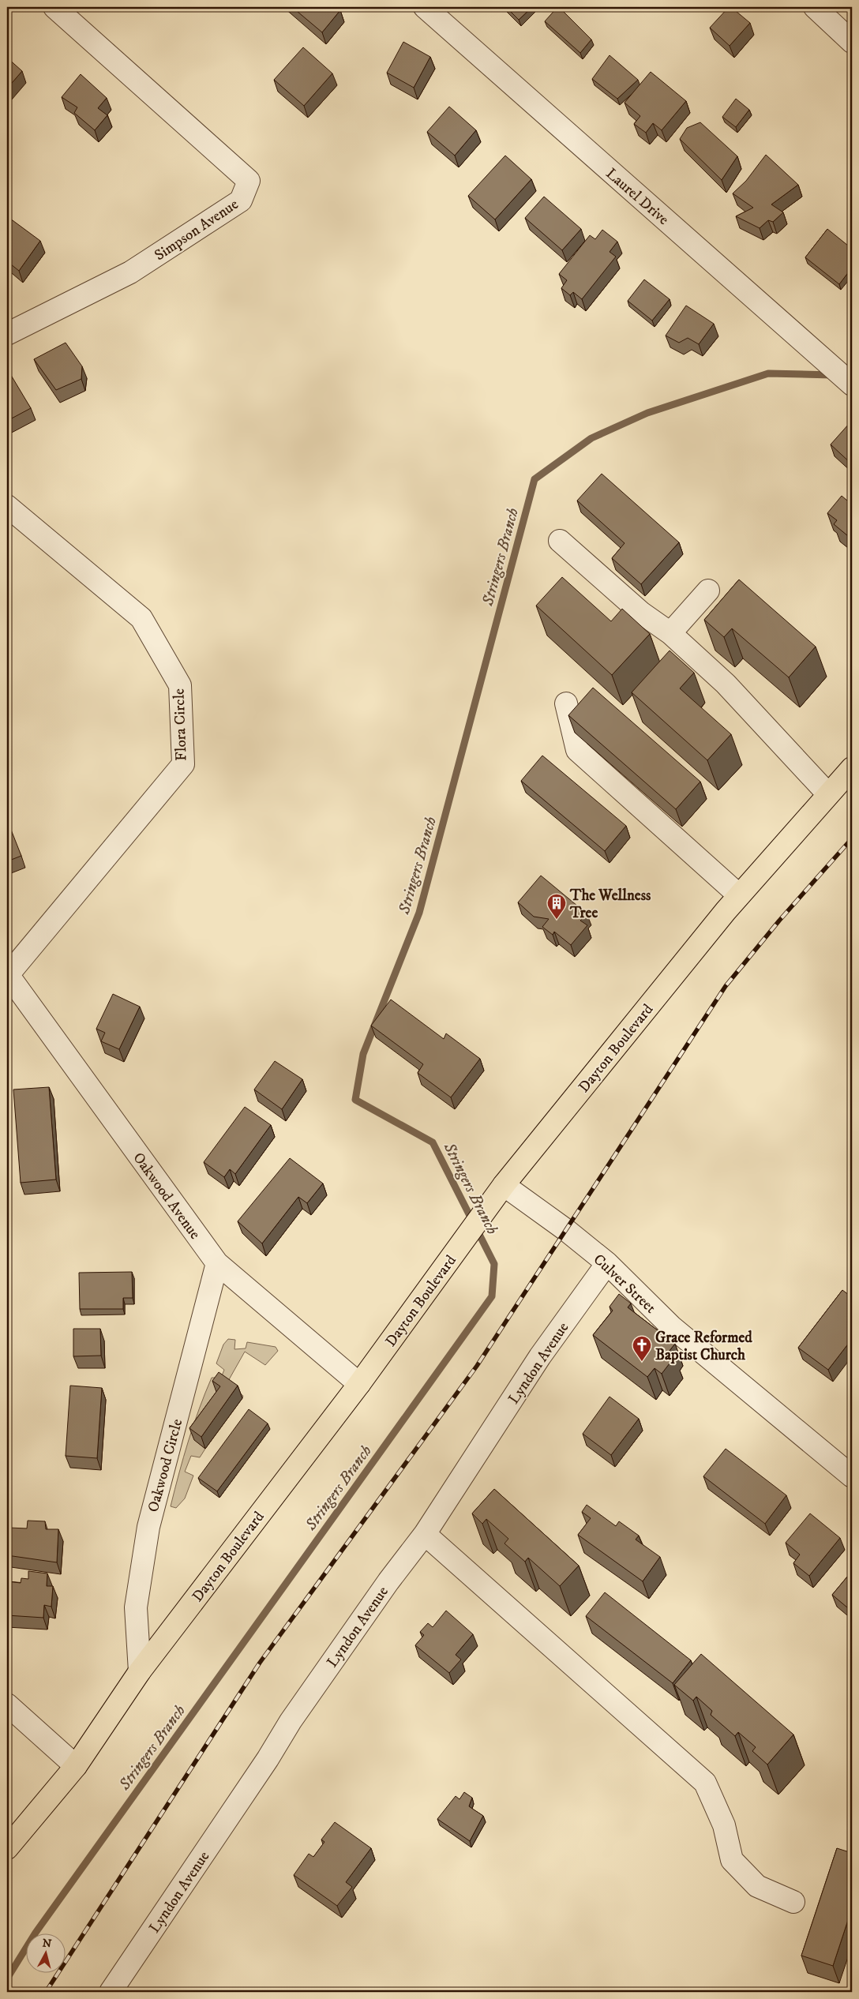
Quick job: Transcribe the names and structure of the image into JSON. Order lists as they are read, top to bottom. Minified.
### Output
{"streets":{"main road":["Dayton Boulevard"],"street":["Laurel Drive","Simpson Avenue","Flora Circle","Oakwood Avenue","Culver Street","Lyndon Avenue","Oakwood Circle"]},"crossings":[["Flora Circle","Oakwood Avenue"],["Dayton Boulevard","Oakwood Avenue"],["Dayton Boulevard","Culver Street"],["Dayton Boulevard","Oakwood Circle"],["Oakwood Avenue","Oakwood Circle"],["Culver Street","Lyndon Avenue"]],"water":["Stringers Branch"],"places":{"building":["The Wellness Tree"],"church":["Grace Reformed Baptist Church"]},"north":"top"}
